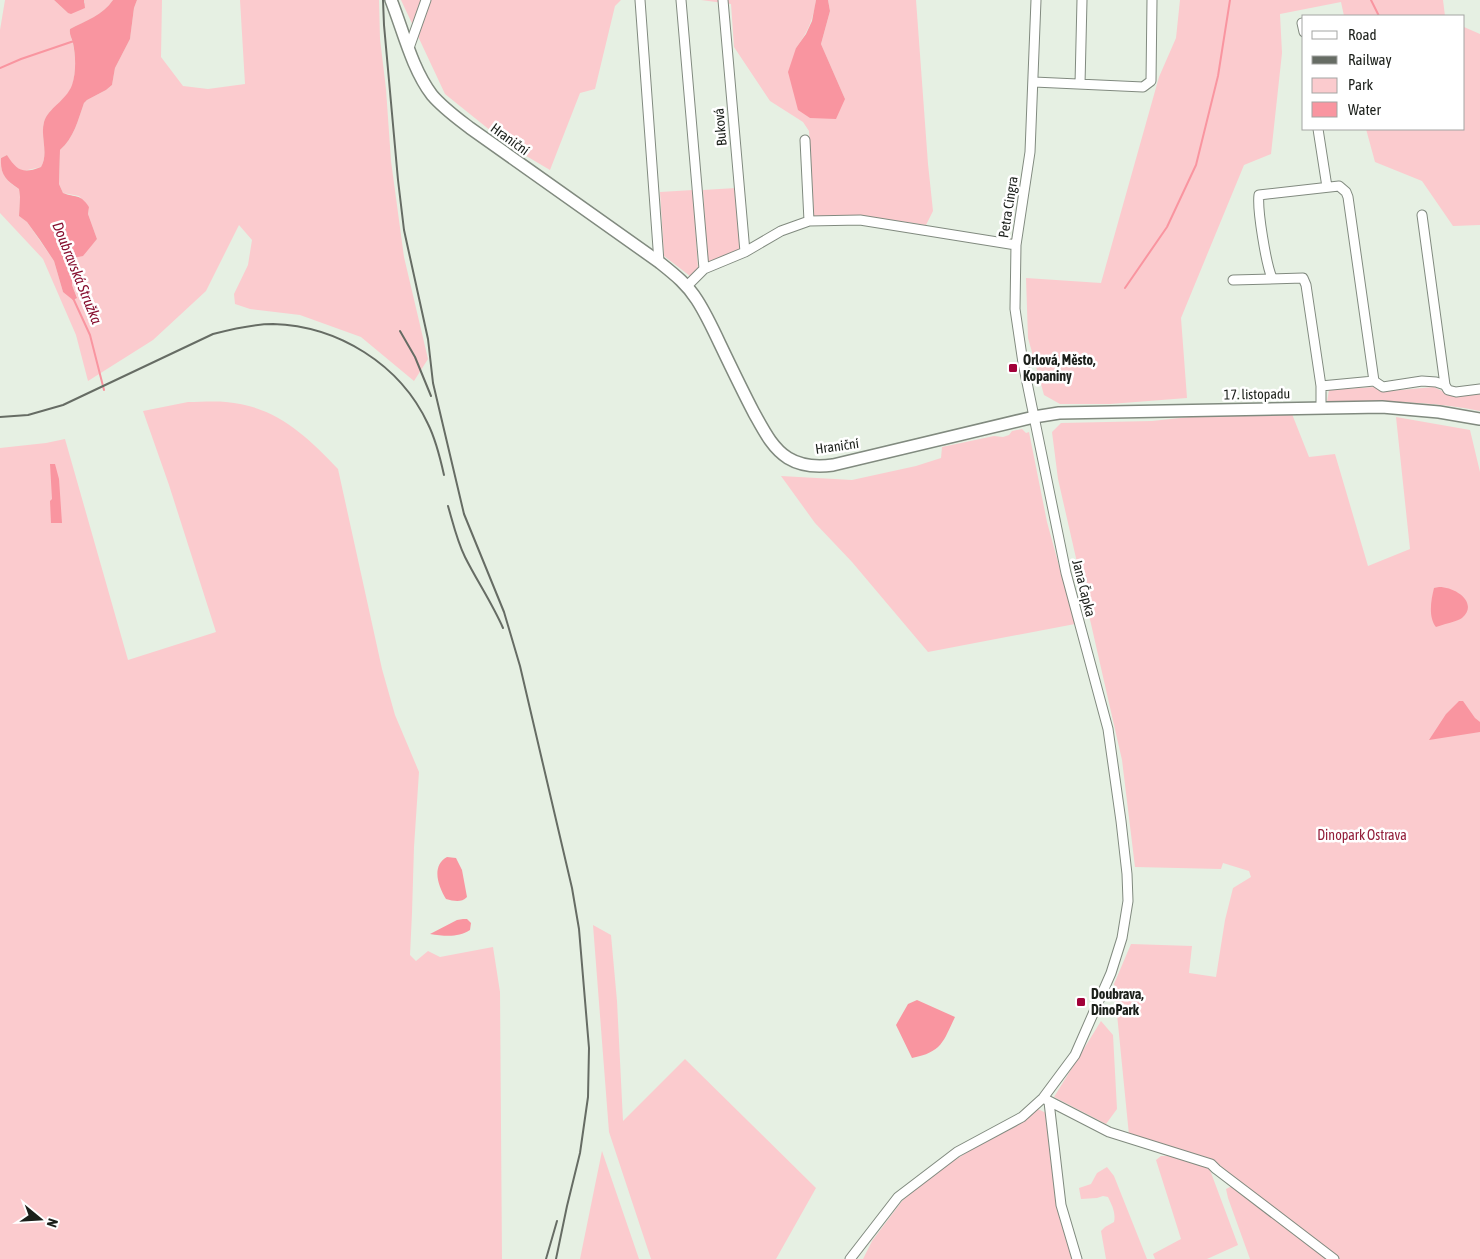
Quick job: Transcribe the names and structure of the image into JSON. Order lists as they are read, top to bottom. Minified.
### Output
{"streets":{"main road":["Hraniční","17. listopadu"],"street":["Buková","Petra Cingra","Jana Čapka"]},"crossings":[["Hraniční","Petra Cingra"],["Hraniční","17. listopadu"],["Hraniční","Jana Čapka"],["Petra Cingra","17. listopadu"],["Petra Cingra","Jana Čapka"],["17. listopadu","Jana Čapka"]],"water":["Doubravská Stružka"],"parks":["Dinopark Ostrava"],"places":{"transit":["Orlová, Město, Kopaniny","Doubrava, DinoPark"]},"legend":["Road","Railway","Park","Water"],"north":"right"}
